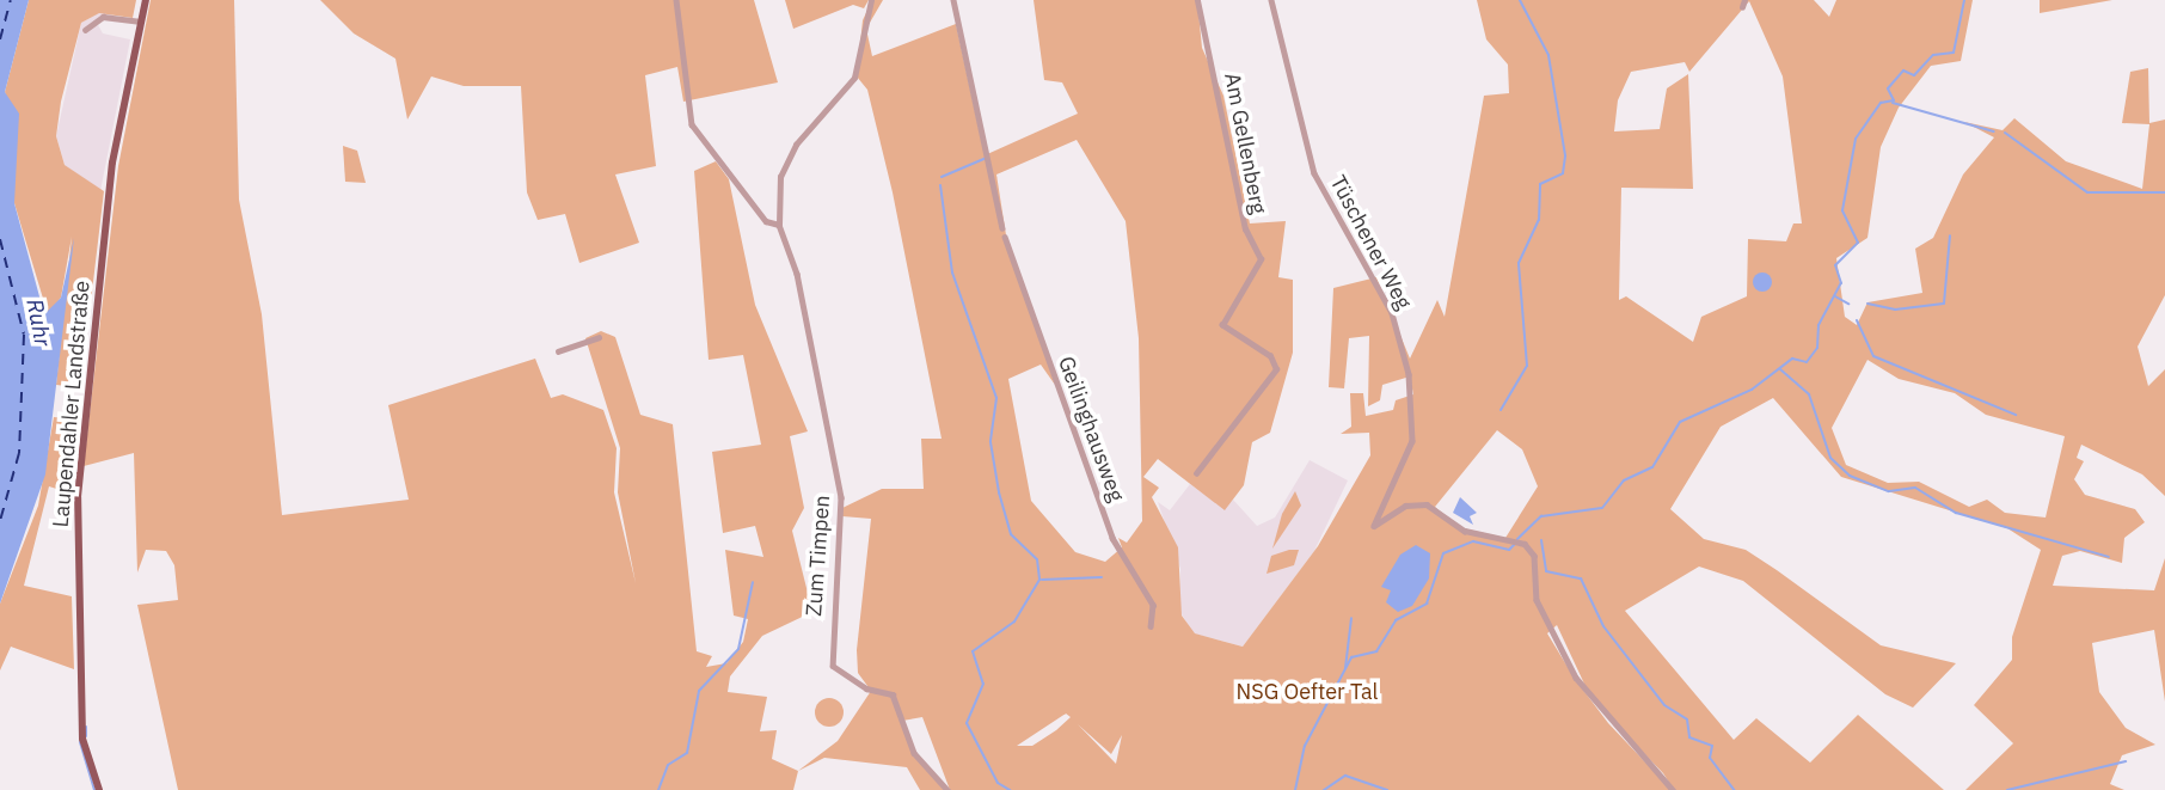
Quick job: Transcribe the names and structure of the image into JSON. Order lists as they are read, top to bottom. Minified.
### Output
{"streets":{"main road":["Laupendahler Landstraße"],"street":["Am Gellenberg","Tüschener Weg","Geilinghausweg","Zum Timpen"]},"water":["Ruhr"],"parks":["NSG Oefter Tal"]}
